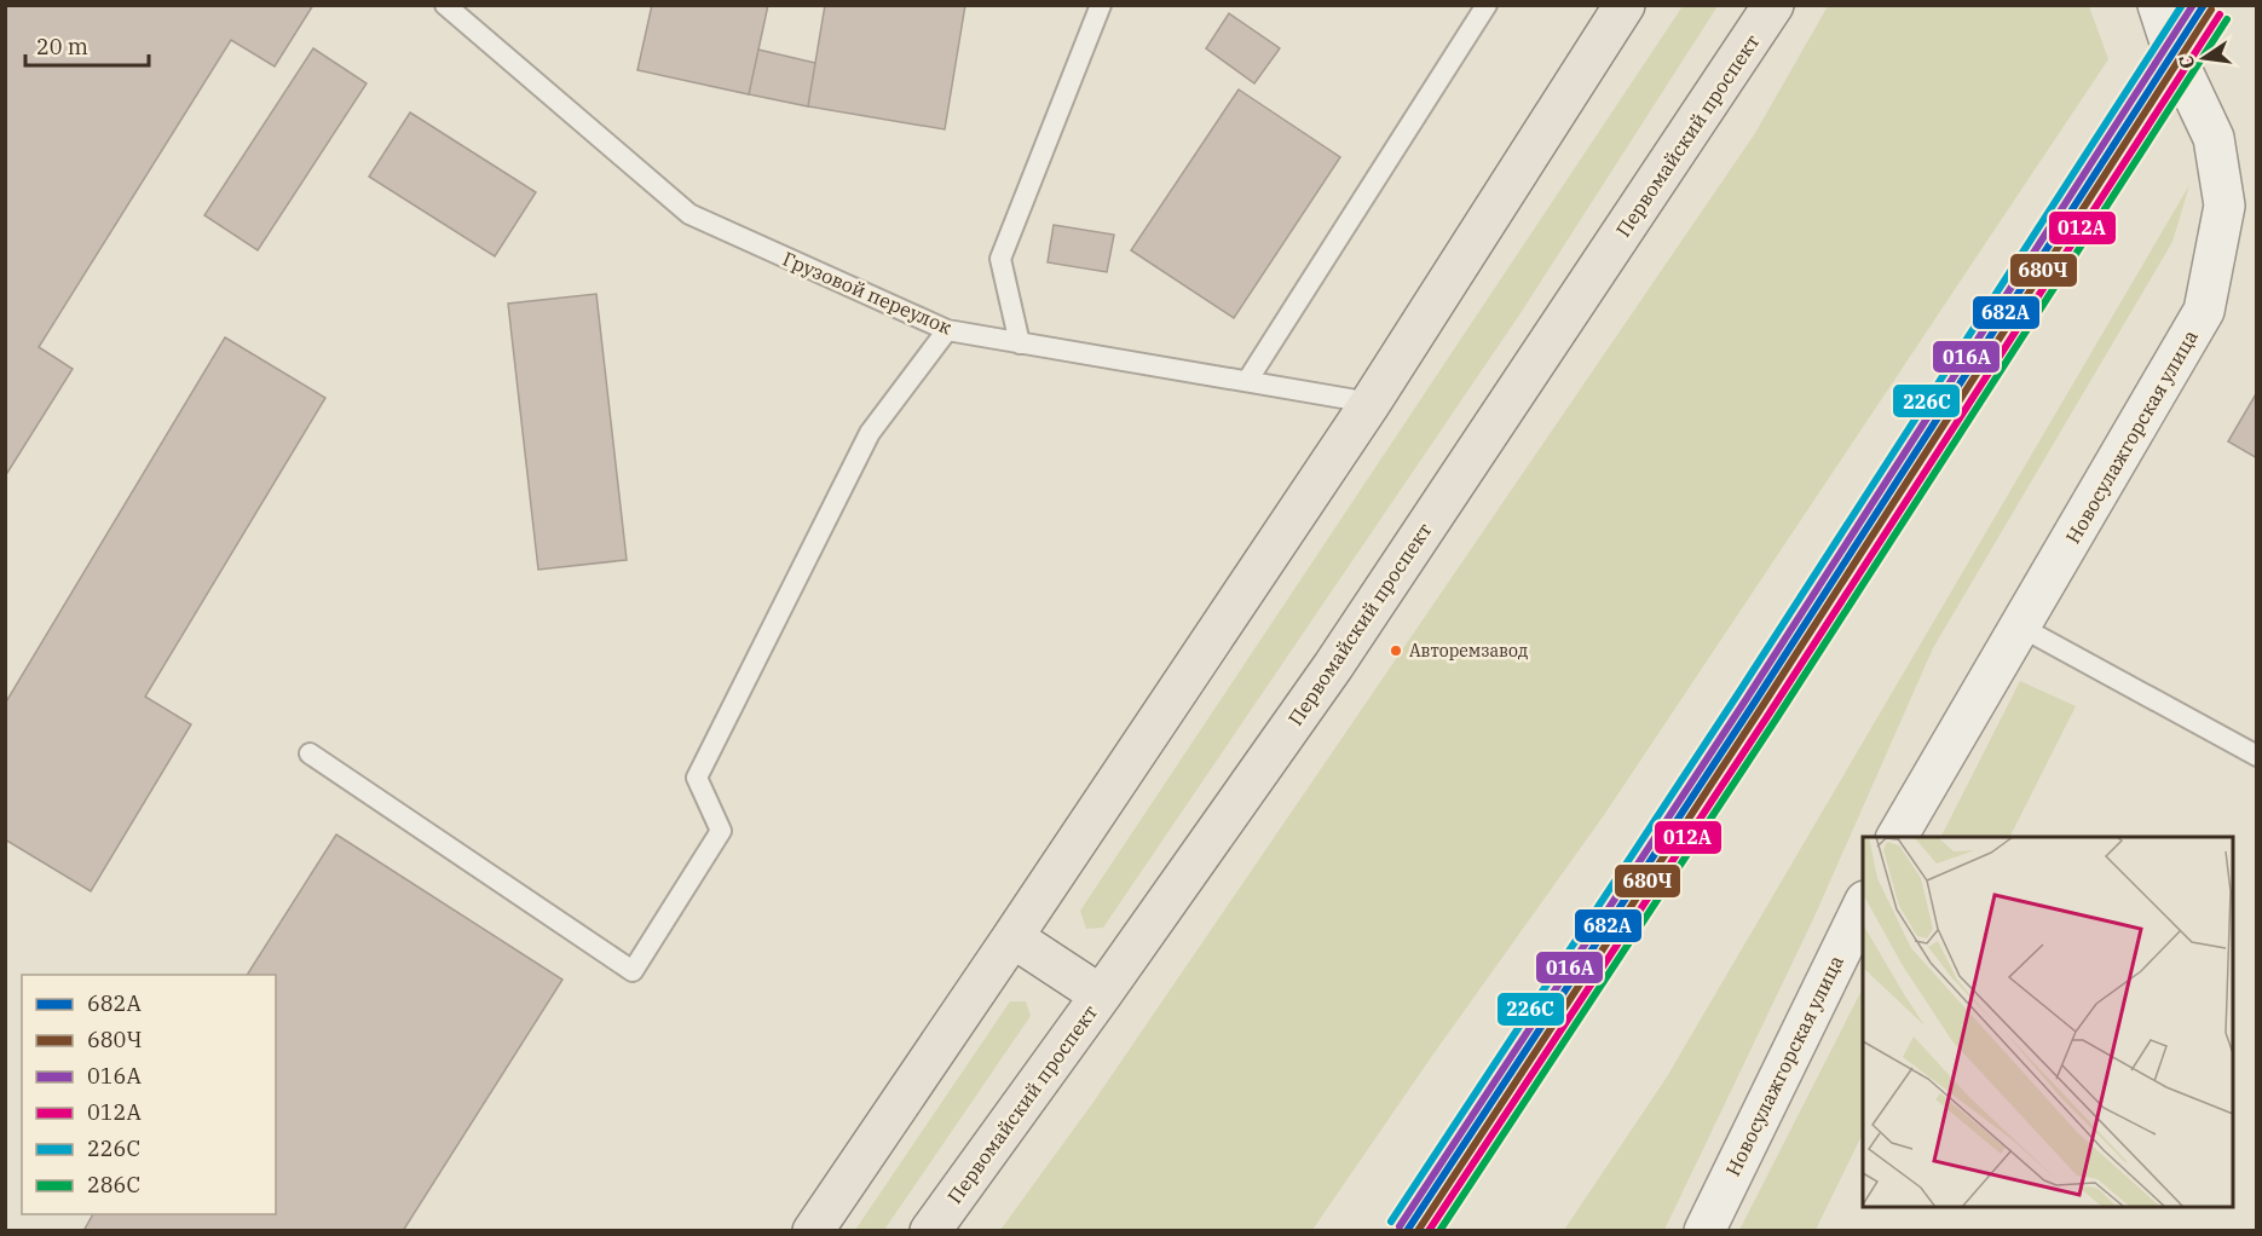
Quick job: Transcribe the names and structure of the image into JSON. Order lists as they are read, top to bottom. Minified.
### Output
{"streets":{"main road":["Первомайский проспект","Новосулажгорская улица"],"lane":["Грузовой переулок"]},"places":["Авторемзавод"],"lines":["transit line 682А","transit line 016А","transit line 226С","transit line 680Ч","transit line 012А","transit line 286С"],"legend":["682А","680Ч","016А","012А","226С","286С"],"scale_bar":"20 m","north":"left"}
